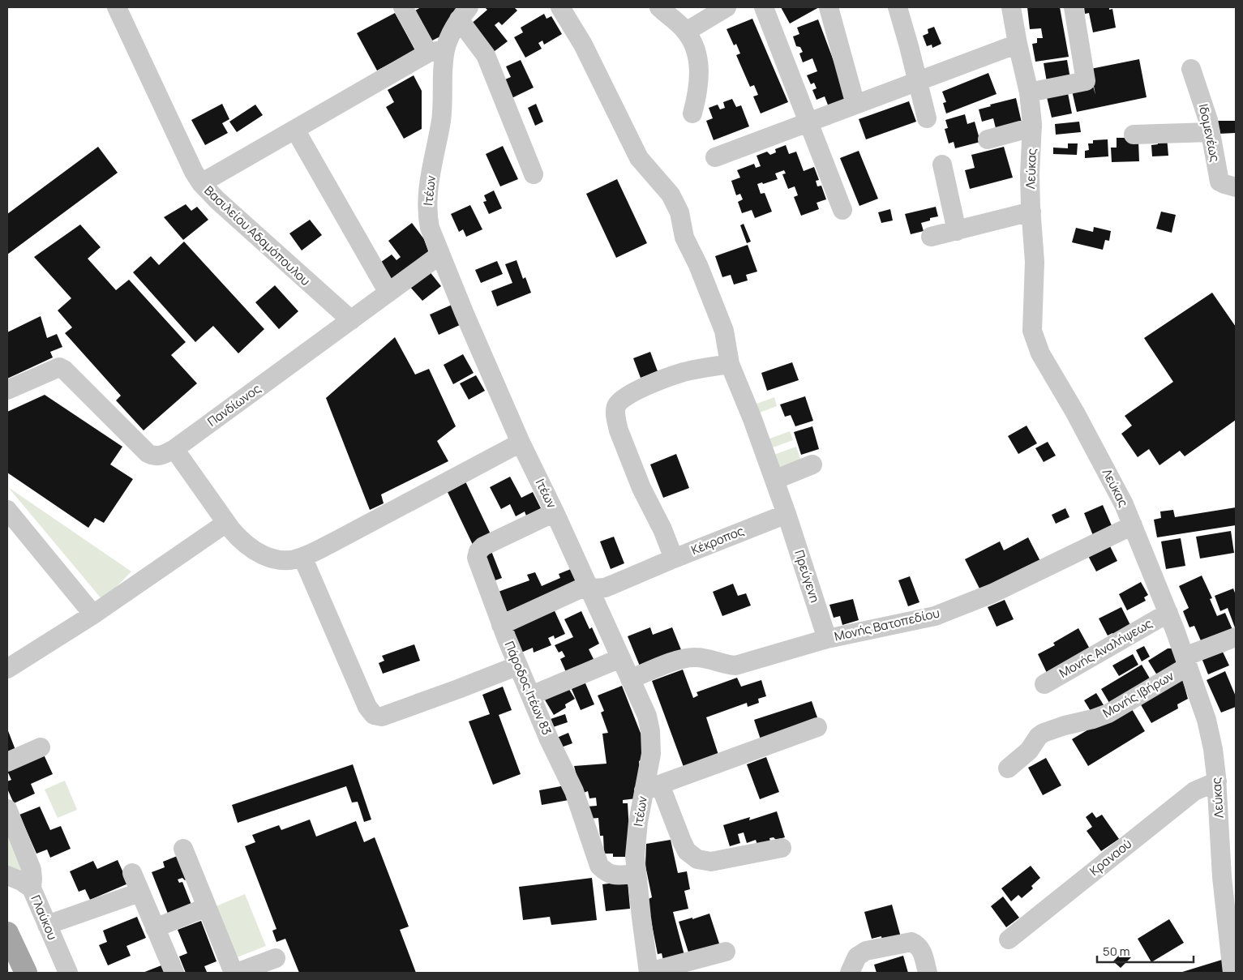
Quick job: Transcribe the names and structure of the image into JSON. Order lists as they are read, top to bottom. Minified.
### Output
{"streets":{"street":["Ιδομενέως","Λεύκας","Ιτέων","Βασιλείου Αδαμόπουλου","Πανδίωνος","Κέκροπος","Πρεύγενη","Μονής Βατοπεδίου","Μονής Αναλήψεως","Πάροδος Ιτέων 83","Μονής Ιβήρων","Κραναού","Γλαύκου"]},"crossings":[["Λεύκας","Μονής Βατοπεδίου"],["Λεύκας","Μονής Αναλήψεως"],["Λεύκας","Μονής Ιβήρων"],["Λεύκας","Κραναού"],["Ιτέων","Πανδίωνος"],["Ιτέων","Κέκροπος"],["Ιτέων","Μονής Βατοπεδίου"],["Ιτέων","Πάροδος Ιτέων 83"],["Βασιλείου Αδαμόπουλου","Πανδίωνος"],["Κέκροπος","Πρεύγενη"],["Κέκροπος","Πάροδος Ιτέων 83"],["Πρεύγενη","Μονής Βατοπεδίου"]],"scale_bar":"50 m"}
